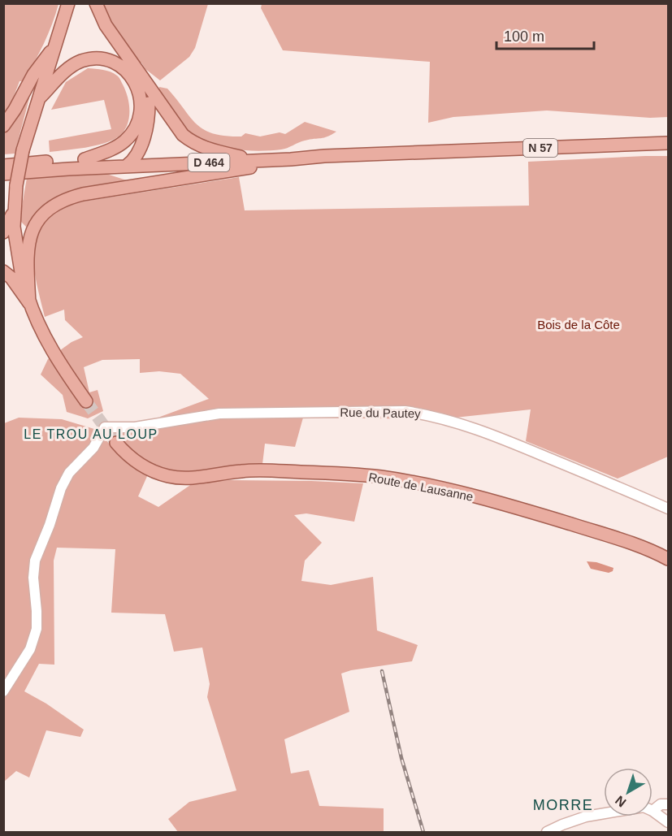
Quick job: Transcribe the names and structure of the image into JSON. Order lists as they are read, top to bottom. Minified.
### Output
{"streets":{"main road":["N 57","D 464","Route de Lausanne"],"street":["Rue du Pautey"]},"crossings":[["N 57","D 464"]],"districts":["LE TROU AU LOUP","MORRE"],"parks":["Bois de la Côte"],"scale_bar":"100 m","north":"bottom left"}
